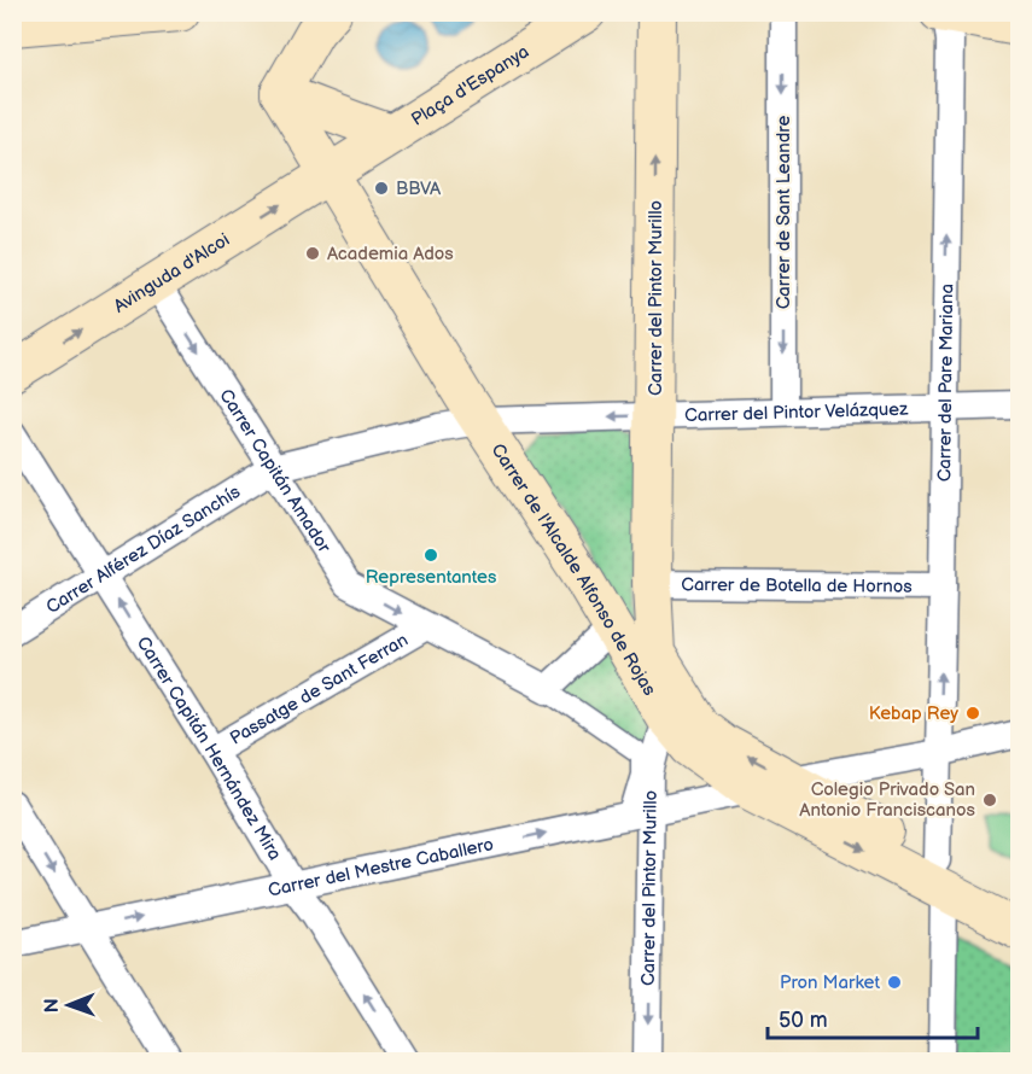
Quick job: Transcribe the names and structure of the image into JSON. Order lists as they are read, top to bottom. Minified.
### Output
{"streets":{"main road":["Plaça d'Espanya","Avinguda d'Alcoi","Carrer del Pintor Murillo","Carrer de l'Alcalde Alfonso de Rojas"],"street":["Carrer de Sant Leandre","Carrer del Pare Mariana","Carrer del Pintor Velázquez","Carrer Capitán Amador","Carrer Alférez Díaz Sanchís","Carrer de Botella de Hornos","Passatge de Sant Ferran","Carrer Capitán Hernández Mira","Carrer del Mestre Caballero"]},"crossings":[["Plaça d'Espanya","Avinguda d'Alcoi"],["Plaça d'Espanya","Carrer de l'Alcalde Alfonso de Rojas"],["Carrer de Sant Leandre","Carrer del Pintor Velázquez"],["Avinguda d'Alcoi","Carrer Capitán Amador"],["Avinguda d'Alcoi","Carrer de l'Alcalde Alfonso de Rojas"],["Carrer del Pintor Murillo","Carrer del Pare Mariana"],["Carrer del Pintor Murillo","Carrer del Pintor Velázquez"],["Carrer del Pintor Murillo","Carrer de l'Alcalde Alfonso de Rojas"],["Carrer del Pintor Murillo","Carrer de Botella de Hornos"],["Carrer del Pintor Murillo","Carrer del Mestre Caballero"],["Carrer del Pare Mariana","Carrer del Pintor Velázquez"],["Carrer del Pare Mariana","Carrer de l'Alcalde Alfonso de Rojas"],["Carrer del Pare Mariana","Carrer de Botella de Hornos"],["Carrer del Pintor Velázquez","Carrer Capitán Amador"],["Carrer del Pintor Velázquez","Carrer Alférez Díaz Sanchís"],["Carrer del Pintor Velázquez","Carrer de l'Alcalde Alfonso de Rojas"],["Carrer Capitán Amador","Carrer Alférez Díaz Sanchís"],["Carrer Capitán Amador","Passatge de Sant Ferran"],["Carrer Alférez Díaz Sanchís","Carrer Capitán Hernández Mira"],["Carrer de l'Alcalde Alfonso de Rojas","Carrer del Mestre Caballero"],["Passatge de Sant Ferran","Carrer Capitán Hernández Mira"],["Carrer Capitán Hernández Mira","Carrer del Mestre Caballero"]],"one_way":["Carrer de Sant Leandre","Avinguda d'Alcoi","Carrer del Pare Mariana","Carrer Capitán Amador","Carrer del Mestre Caballero"],"places":["BBVA","Academia Ados","Representantes","Kebap Rey","Colegio Privado San Antonio Franciscanos","Pron Market"],"scale_bar":"50 m","north":"left"}
